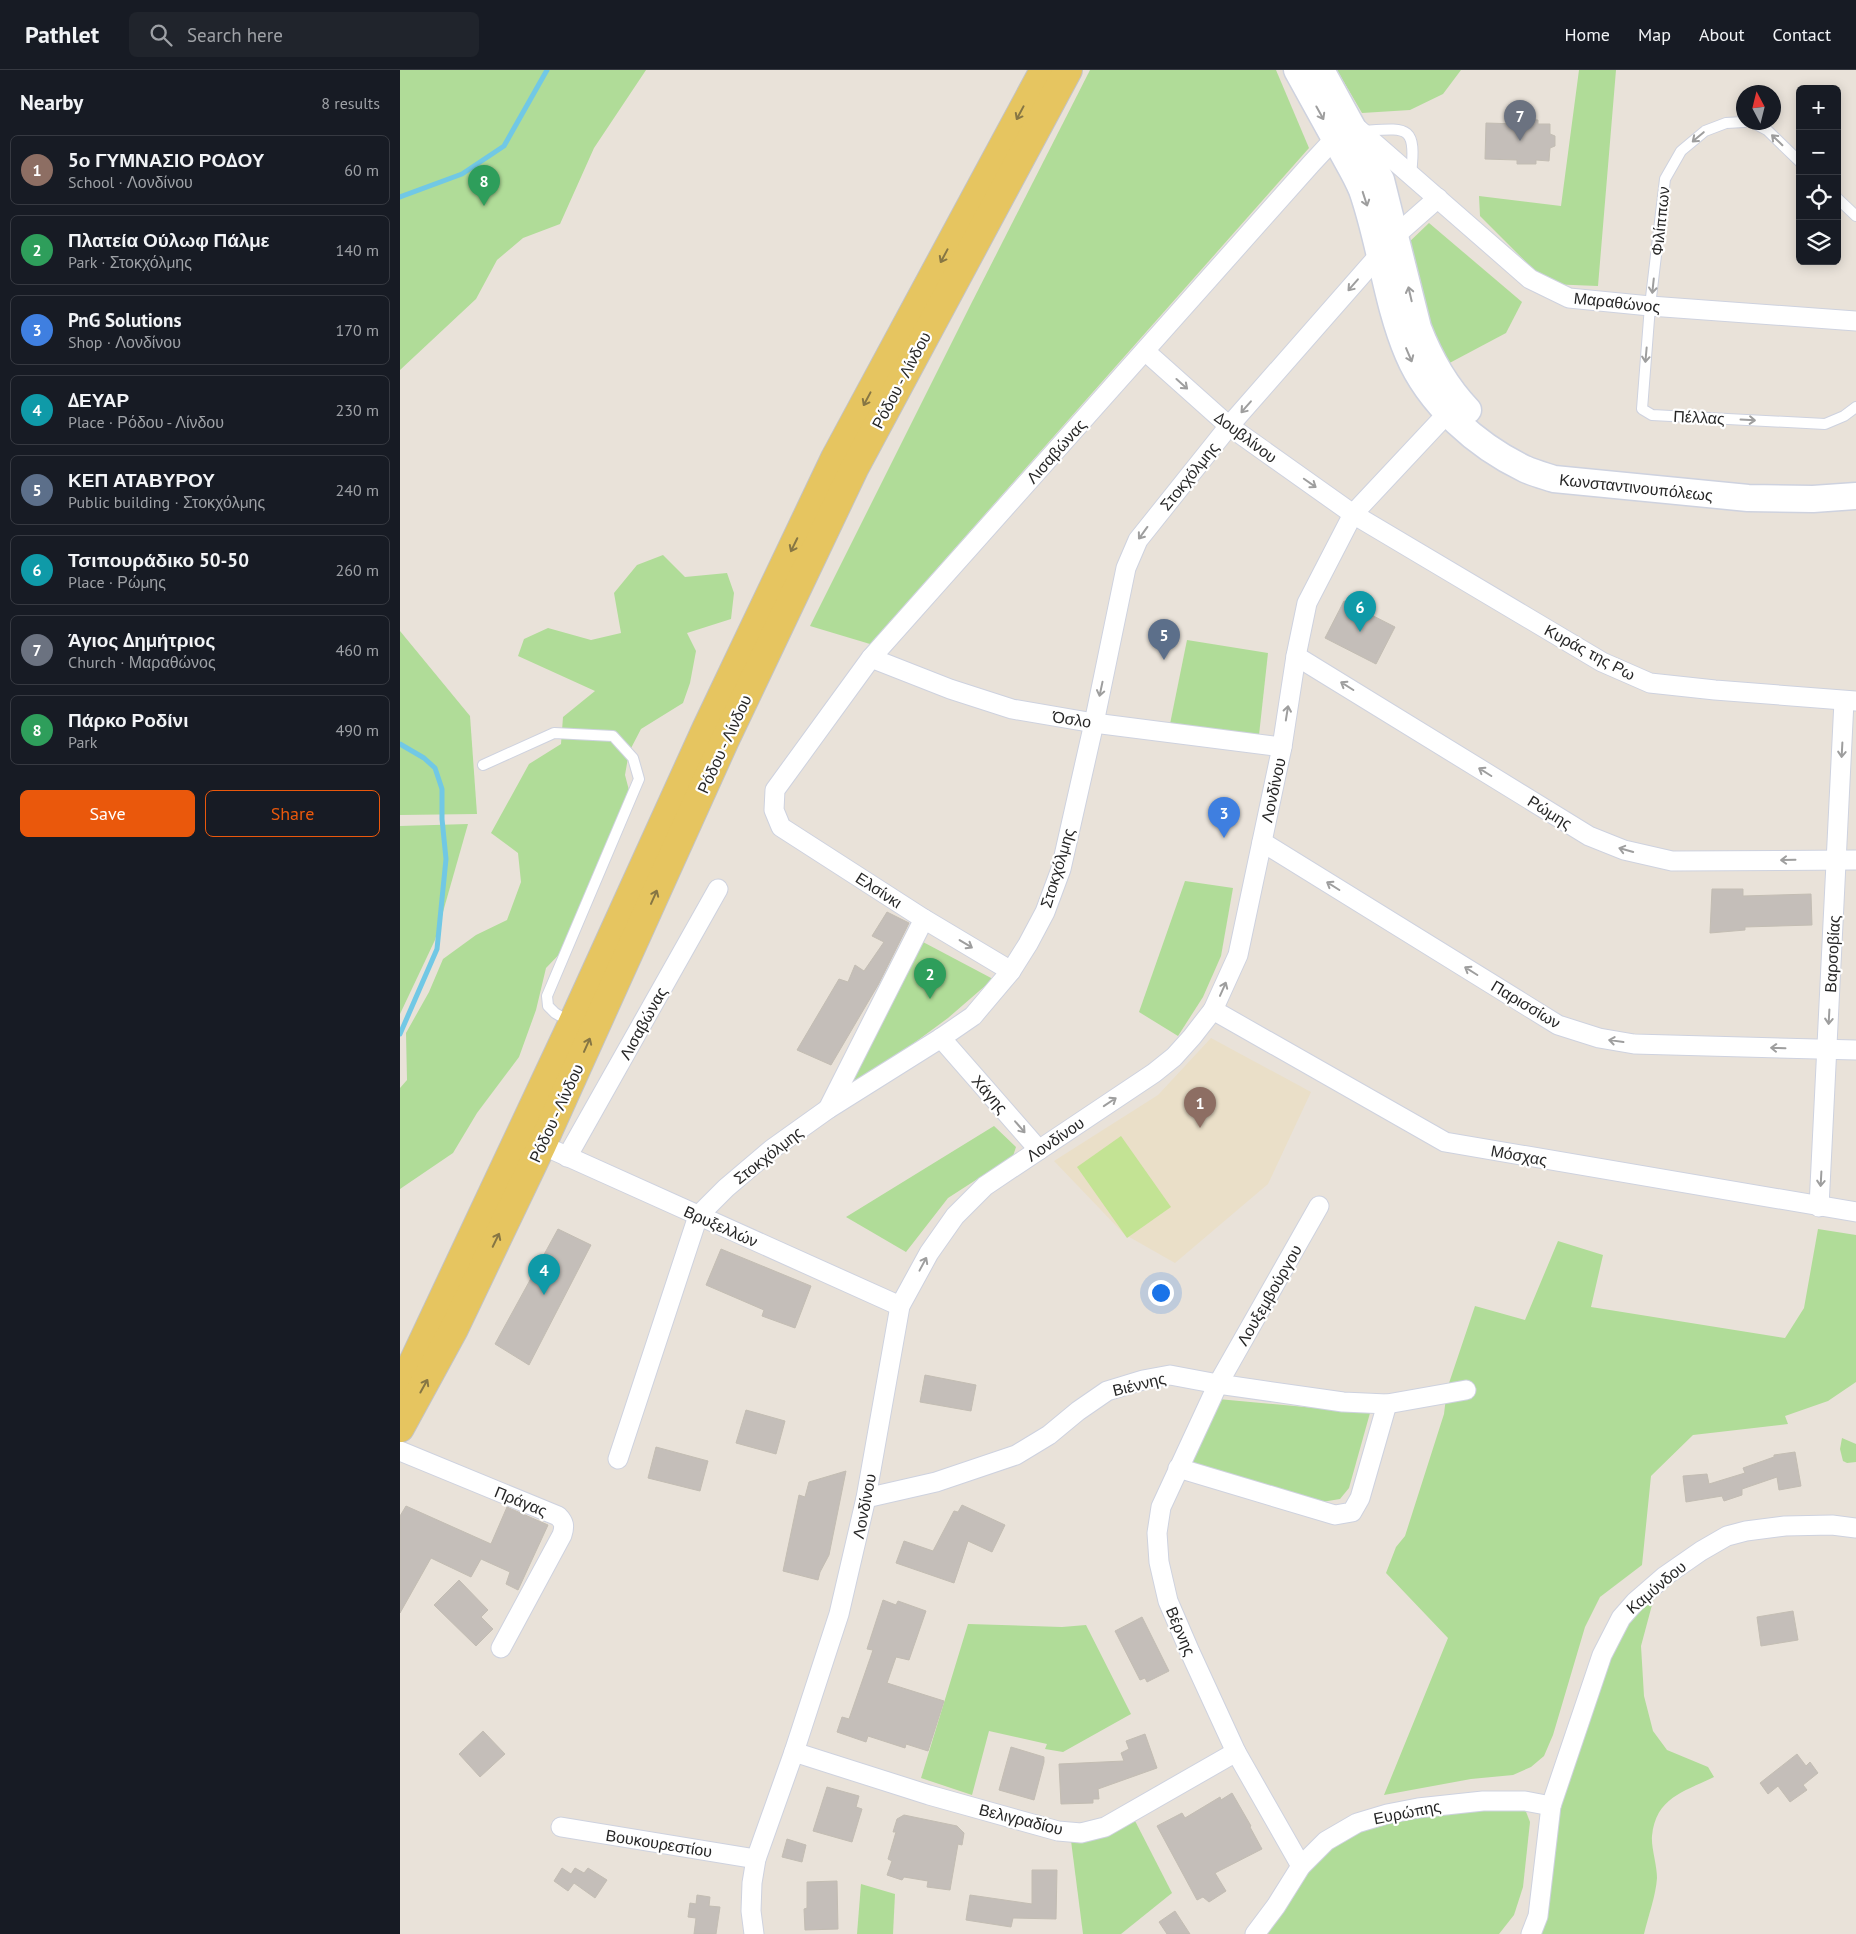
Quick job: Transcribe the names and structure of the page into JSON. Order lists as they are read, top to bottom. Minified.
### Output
{"streets":{"main road":["Ρόδου - Λίνδου","Κωνσταντινουπόλεως"],"street":["Μαραθώνος","Δουβλίνου","Λισαβώνας","Στοκχόλμης","Κυράς της Ρω","Όσλο","Λονδίνου","Ρώμης","Ελσίνκι","Βαρσοβίας","Παρισσίων","Χάγης","Μόσχας","Βρυξελλών","Λουξεμβούργου","Βιέννης","Πράγας","Καμύνδου","Βέρνης","Ευρώπης","Βελιγραδίου","Βουκουρεστίου"],"lane":["Φιλίππων","Πέλλας"]},"crossings":[["Φιλίππων","Μαραθώνος"],["Φιλίππων","Πέλλας"],["Μαραθώνος","Πέλλας"],["Μαραθώνος","Λισαβώνας"],["Μαραθώνος","Στοκχόλμης"],["Μαραθώνος","Κωνσταντινουπόλεως"],["Ρόδου - Λίνδου","Βρυξελλών"],["Δουβλίνου","Λισαβώνας"],["Δουβλίνου","Στοκχόλμης"],["Δουβλίνου","Κυράς της Ρω"],["Δουβλίνου","Λονδίνου"],["Λισαβώνας","Κωνσταντινουπόλεως"],["Λισαβώνας","Όσλο"],["Λισαβώνας","Ελσίνκι"],["Λισαβώνας","Βρυξελλών"],["Στοκχόλμης","Κωνσταντινουπόλεως"],["Στοκχόλμης","Όσλο"],["Στοκχόλμης","Ελσίνκι"],["Στοκχόλμης","Χάγης"],["Στοκχόλμης","Βρυξελλών"],["Κωνσταντινουπόλεως","Λονδίνου"],["Κυράς της Ρω","Λονδίνου"],["Κυράς της Ρω","Βαρσοβίας"],["Όσλο","Λονδίνου"],["Λονδίνου","Ρώμης"],["Λονδίνου","Παρισσίων"],["Λονδίνου","Χάγης"],["Λονδίνου","Μόσχας"],["Λονδίνου","Βρυξελλών"],["Λονδίνου","Βιέννης"],["Λονδίνου","Βελιγραδίου"],["Λονδίνου","Βουκουρεστίου"],["Ρώμης","Βαρσοβίας"],["Βαρσοβίας","Παρισσίων"],["Βαρσοβίας","Μόσχας"],["Λουξεμβούργου","Βιέννης"],["Λουξεμβούργου","Βέρνης"],["Βιέννης","Βέρνης"],["Καμύνδου","Ευρώπης"],["Βέρνης","Ευρώπης"],["Βέρνης","Βελιγραδίου"]],"one_way":["Φιλίππων","Δουβλίνου","Στοκχόλμης","Λονδίνου","Ρώμης","Βαρσοβίας","Παρισσίων","Χάγης"],"north":"top","page":{"header":"Pathlet","search":"Search here","nav":["Home","Map","About","Contact"],"heading":["Nearby","8 results"],"map_buttons":["+","−"],"pins":["7","8","6","5","3","2","1","4"],"list":[{"mark":"1","name":"5ο ΓΥΜΝΑΣΙΟ ΡΟΔΟΥ","note":"School · Λονδίνου","value":"60 m"},{"mark":"2","name":"Πλατεία Ούλωφ Πάλμε","note":"Park · Στοκχόλμης","value":"140 m"},{"mark":"3","name":"PnG Solutions","note":"Shop · Λονδίνου","value":"170 m"},{"mark":"4","name":"ΔΕΥΑΡ","note":"Place · Ρόδου - Λίνδου","value":"230 m"},{"mark":"5","name":"ΚΕΠ ΑΤΑΒΥΡΟΥ","note":"Public building · Στοκχόλμης","value":"240 m"},{"mark":"6","name":"Τσιπουράδικο 50-50","note":"Place · Ρώμης","value":"260 m"},{"mark":"7","name":"Άγιος Δημήτριος","note":"Church · Μαραθώνος","value":"460 m"},{"mark":"8","name":"Πάρκο Ροδίνι","note":"Park","value":"490 m"}],"buttons":["Save","Share"]}}
